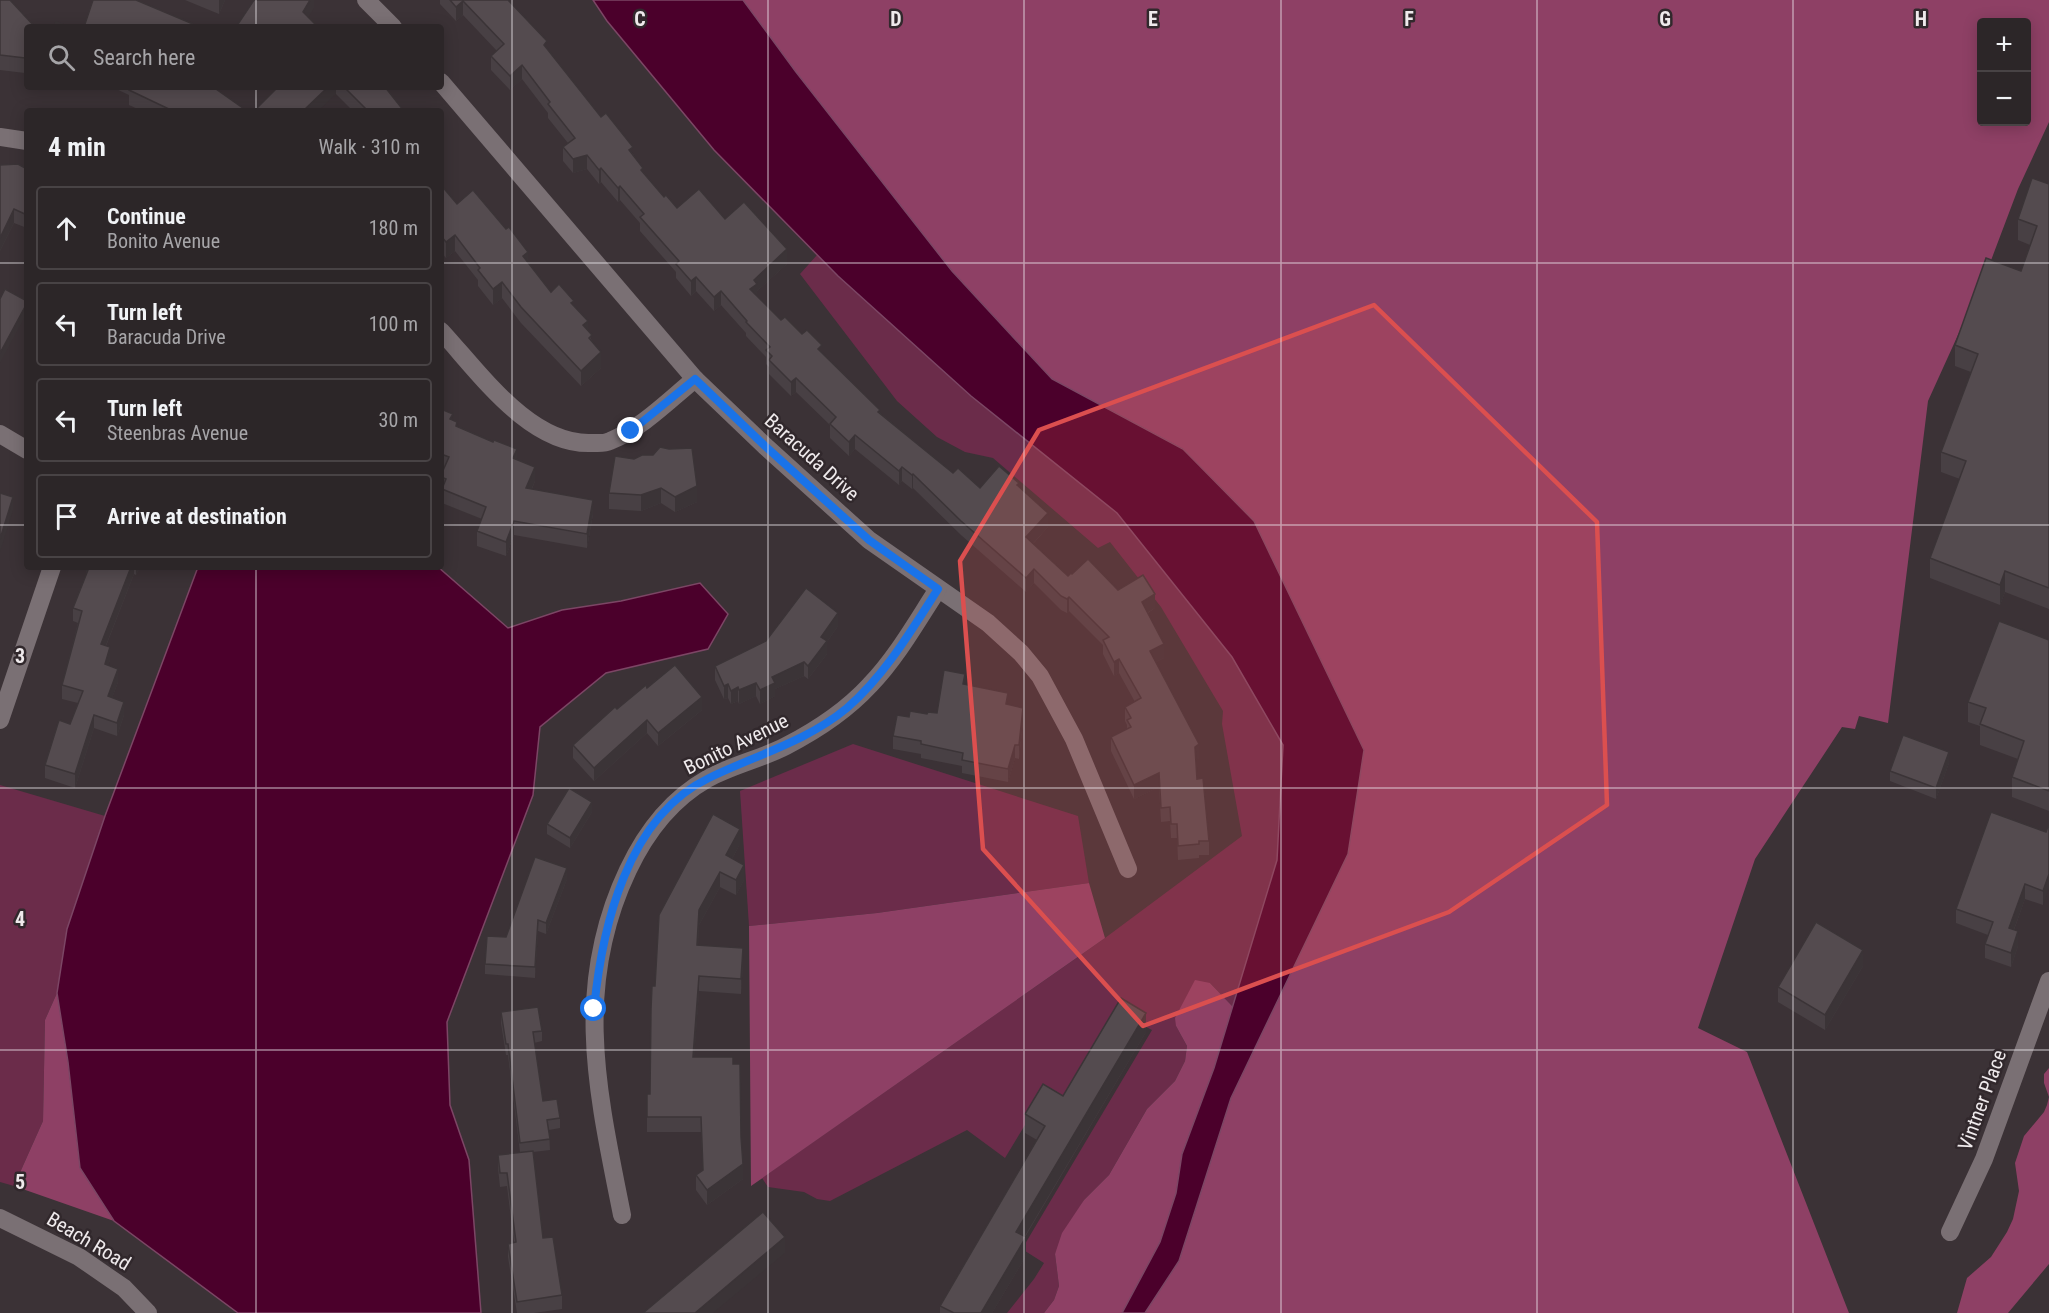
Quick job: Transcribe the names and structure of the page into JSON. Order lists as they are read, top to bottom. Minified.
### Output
{"streets":{"street":["Baracuda Drive","Bonito Avenue","Vintner Place","Beach Road"]},"crossings":[["Baracuda Drive","Bonito Avenue"]],"page":{"map_buttons":["+","−"],"search":"Search here","heading":["4 min","Walk · 310 m"],"list":[["Continue","Bonito Avenue","180 m"],["Turn left","Baracuda Drive","100 m"],["Turn left","Steenbras Avenue","30 m"],"Arrive at destination"]},"grid":{"columns":["C","D","E","F","G","H"],"rows":["3","4","5"]}}
